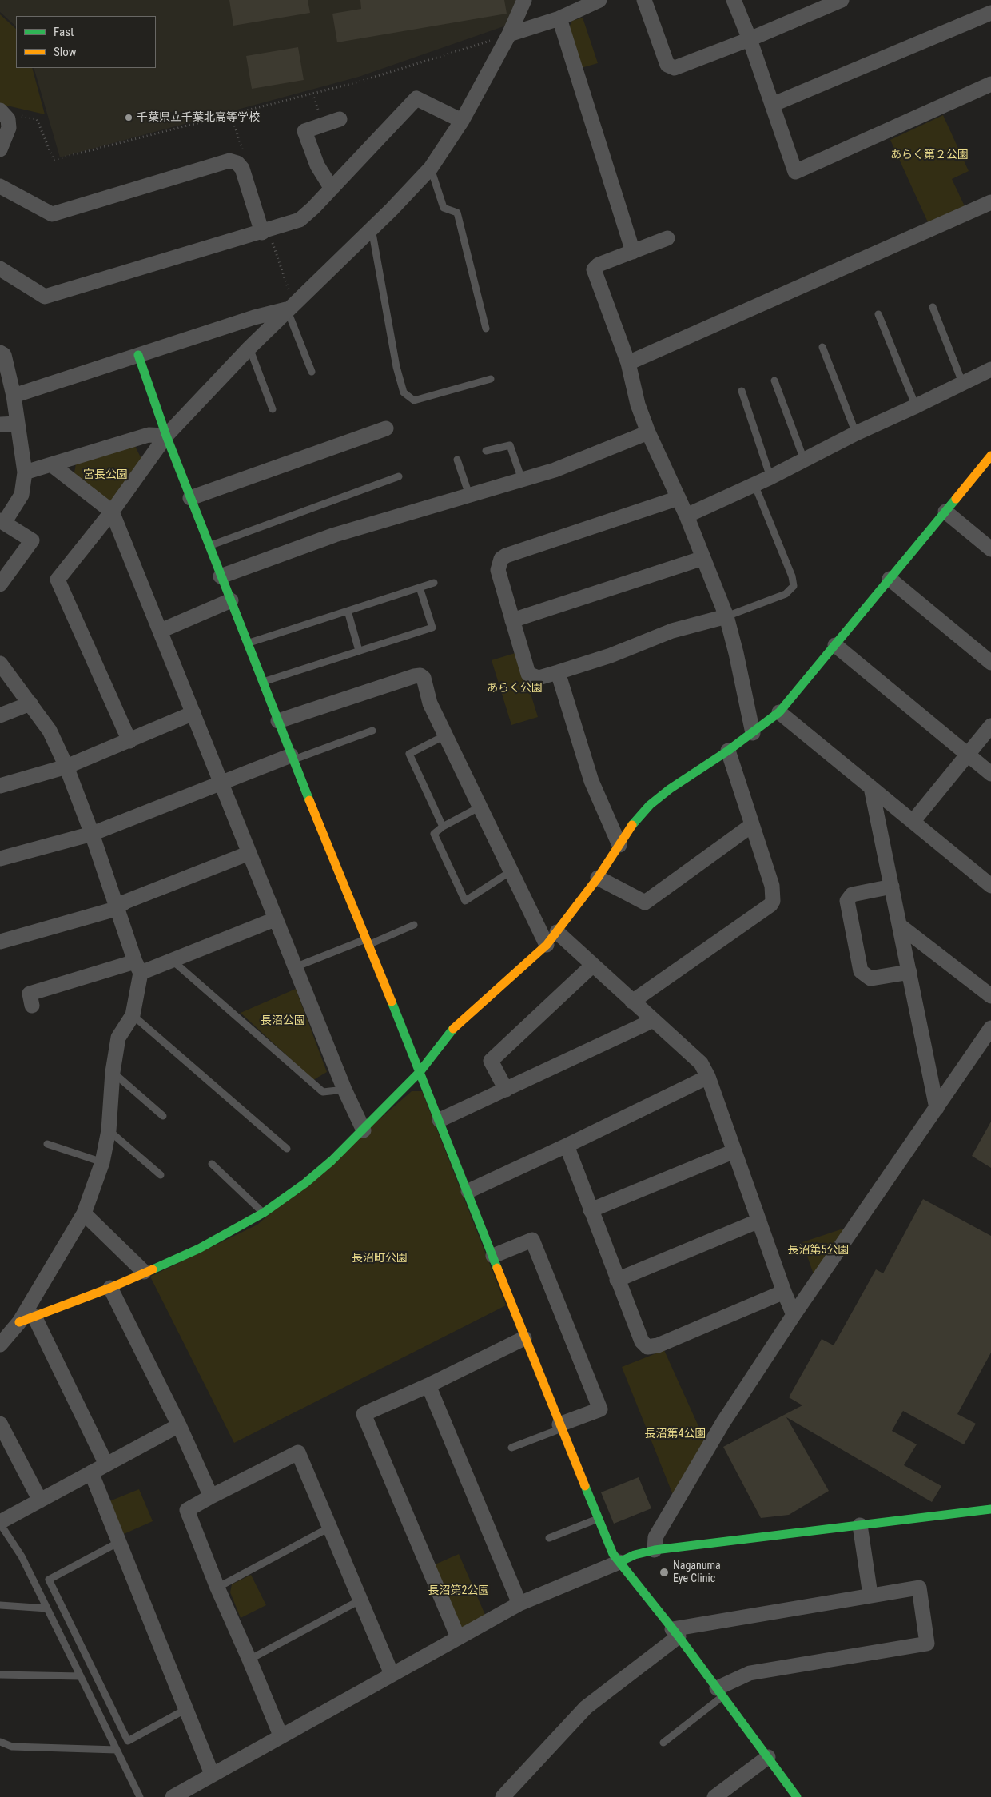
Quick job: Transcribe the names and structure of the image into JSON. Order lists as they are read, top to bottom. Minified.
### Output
{"parks":["あらく第２公園","宮長公園","あらく公園","長沼公園","長沼第5公園","長沼町公園","長沼第4公園","長沼第2公園"],"places":["千葉県立千葉北高等学校","Naganuma Eye Clinic"],"legend":["Fast","Slow"]}
